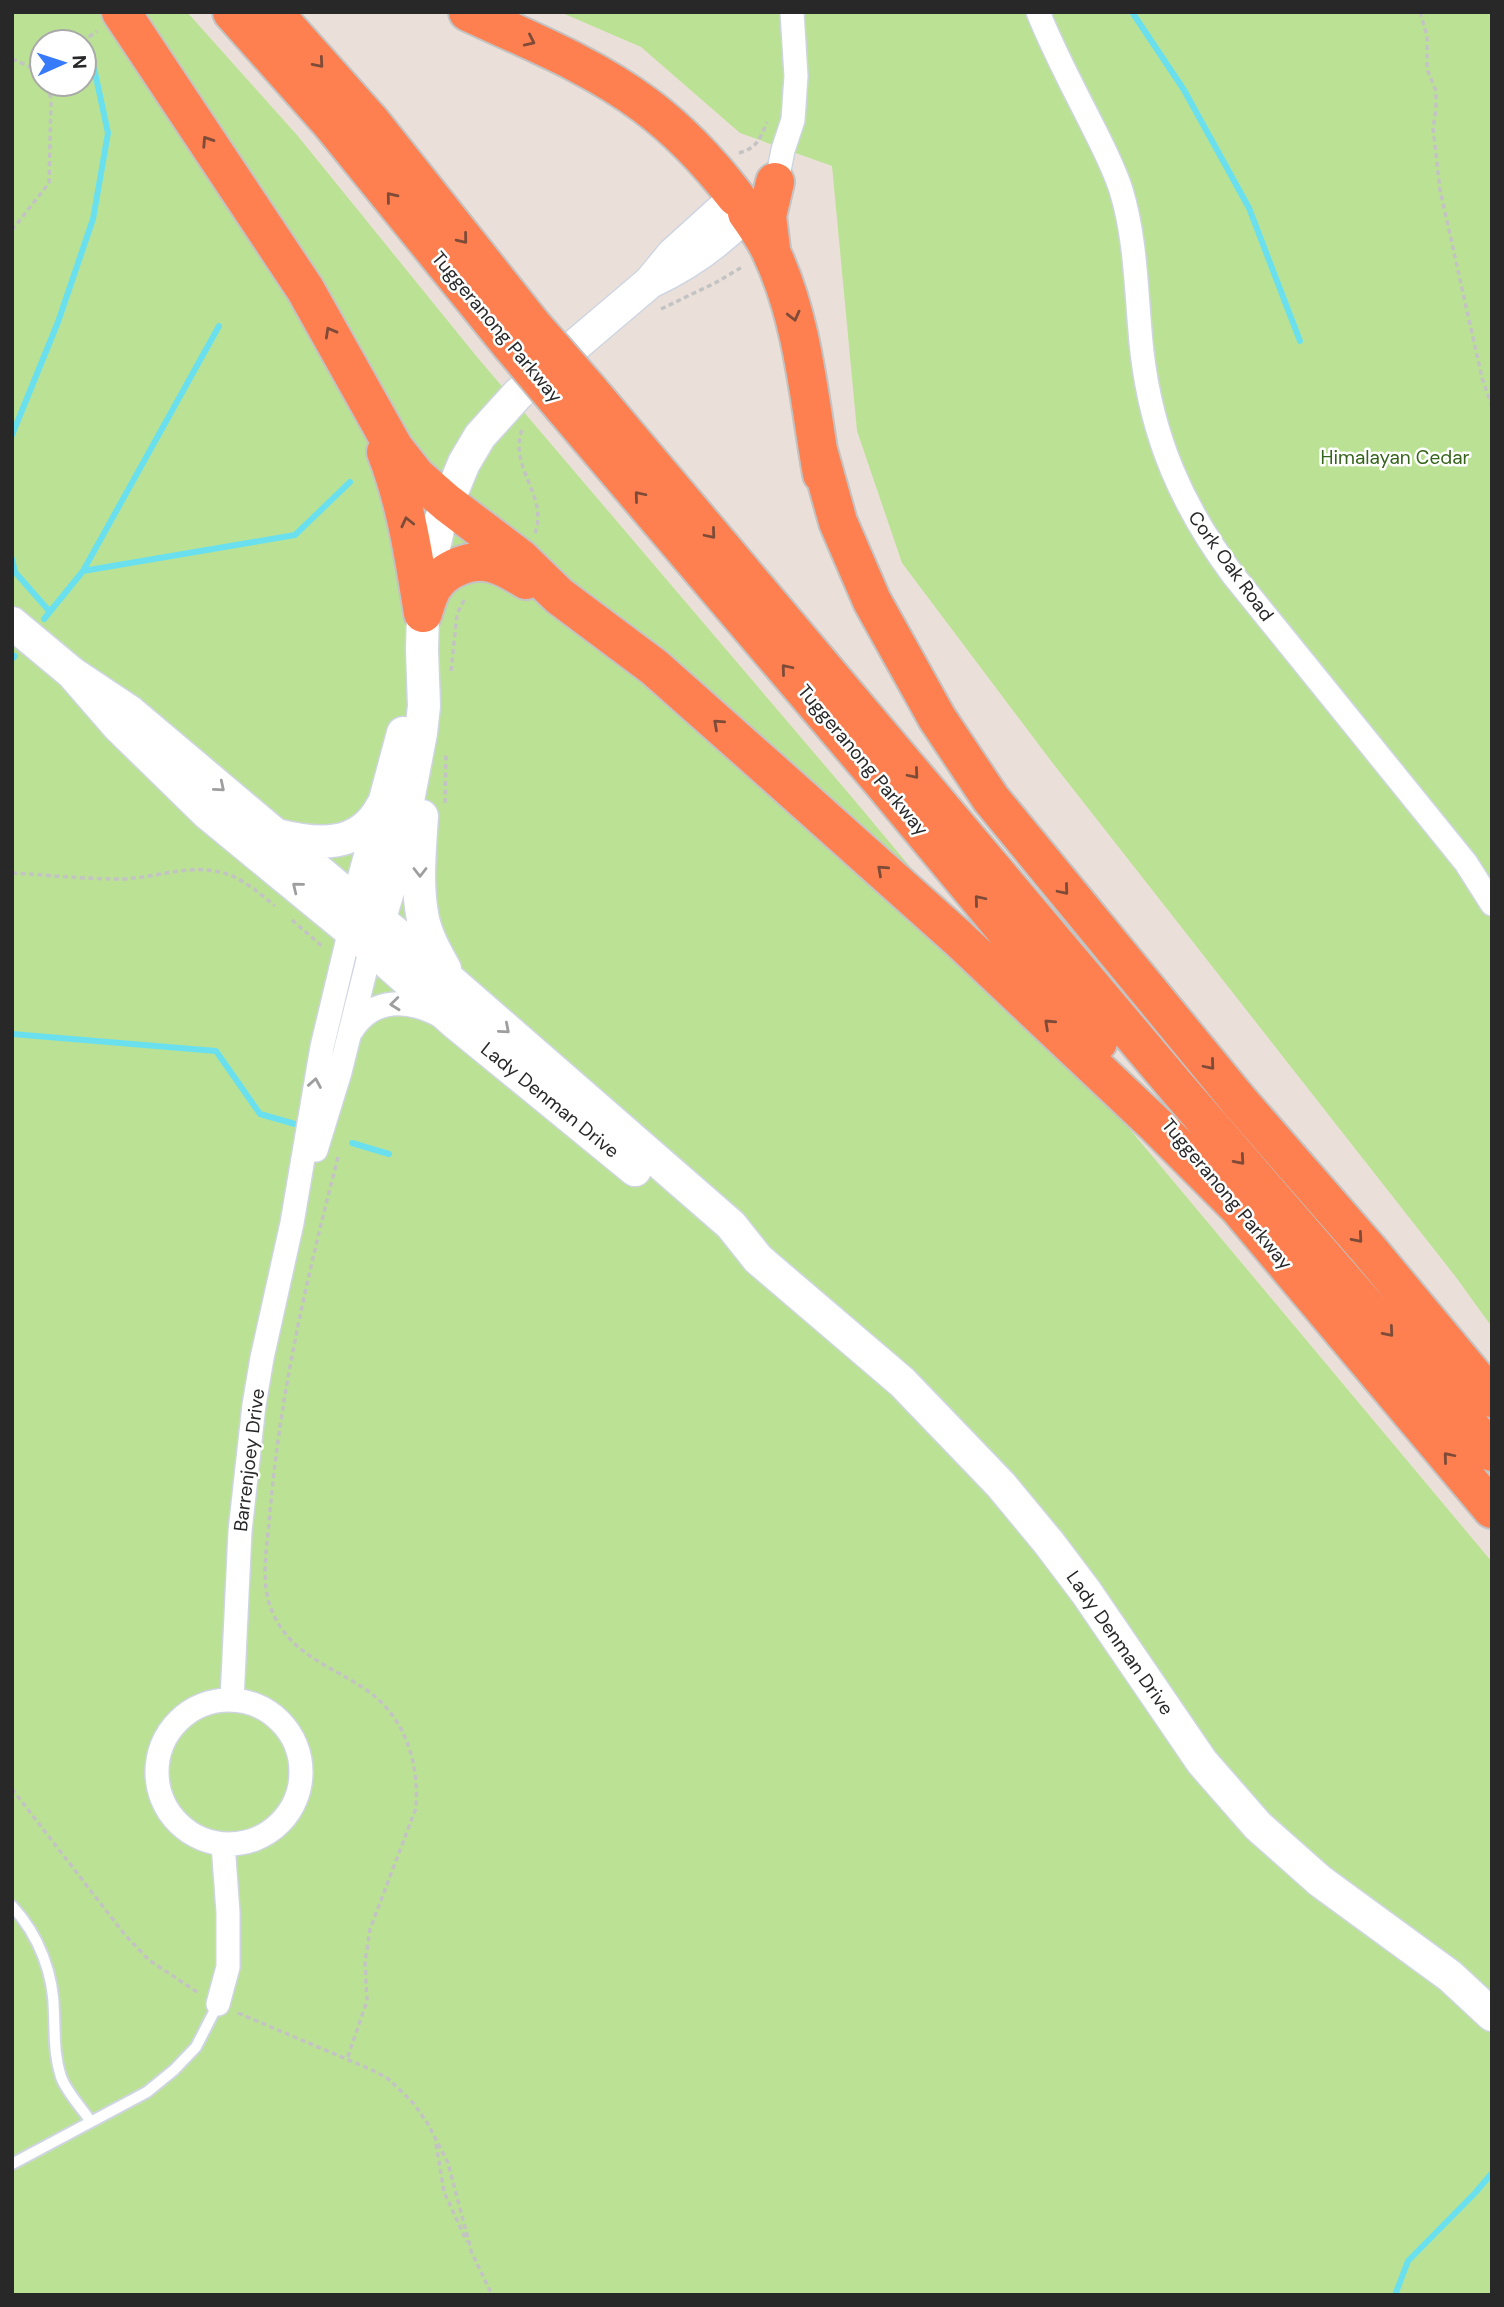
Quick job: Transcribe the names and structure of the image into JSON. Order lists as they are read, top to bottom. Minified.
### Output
{"streets":{"highway":["Tuggeranong Parkway"],"street":["Cork Oak Road","Lady Denman Drive","Barrenjoey Drive"]},"crossings":[["Lady Denman Drive","Barrenjoey Drive"]],"parks":["Himalayan Cedar"],"north":"right"}
